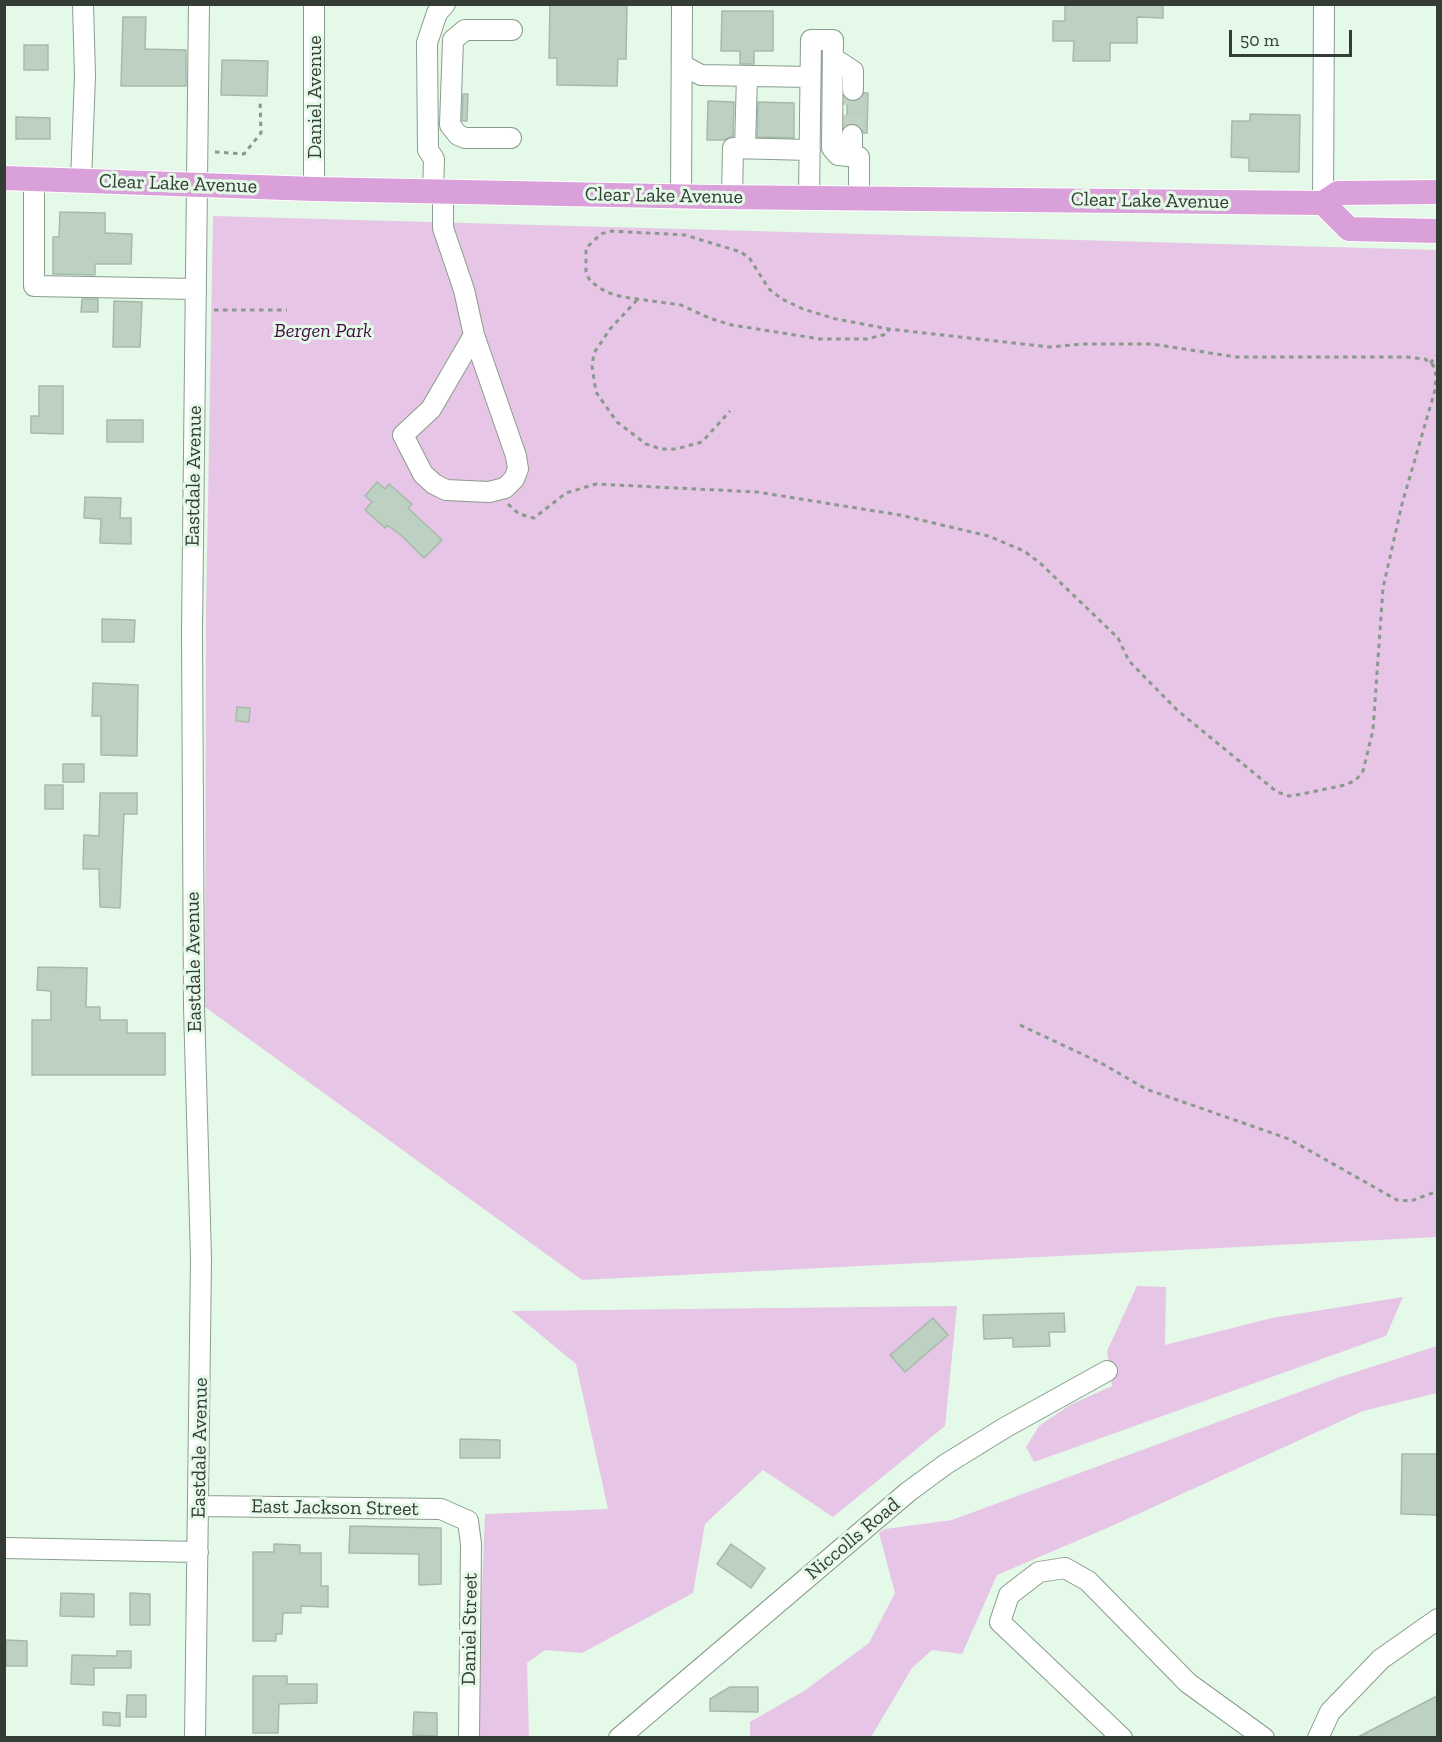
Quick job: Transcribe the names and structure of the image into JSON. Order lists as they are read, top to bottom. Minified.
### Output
{"streets":{"main road":["Clear Lake Avenue"],"street":["Daniel Avenue","Eastdale Avenue","East Jackson Street","Niccolls Road","Daniel Street"]},"crossings":[["Daniel Avenue","Clear Lake Avenue"],["Clear Lake Avenue","Eastdale Avenue"],["Eastdale Avenue","East Jackson Street"],["East Jackson Street","Daniel Street"]],"parks":["Bergen Park"],"scale_bar":"50 m"}
